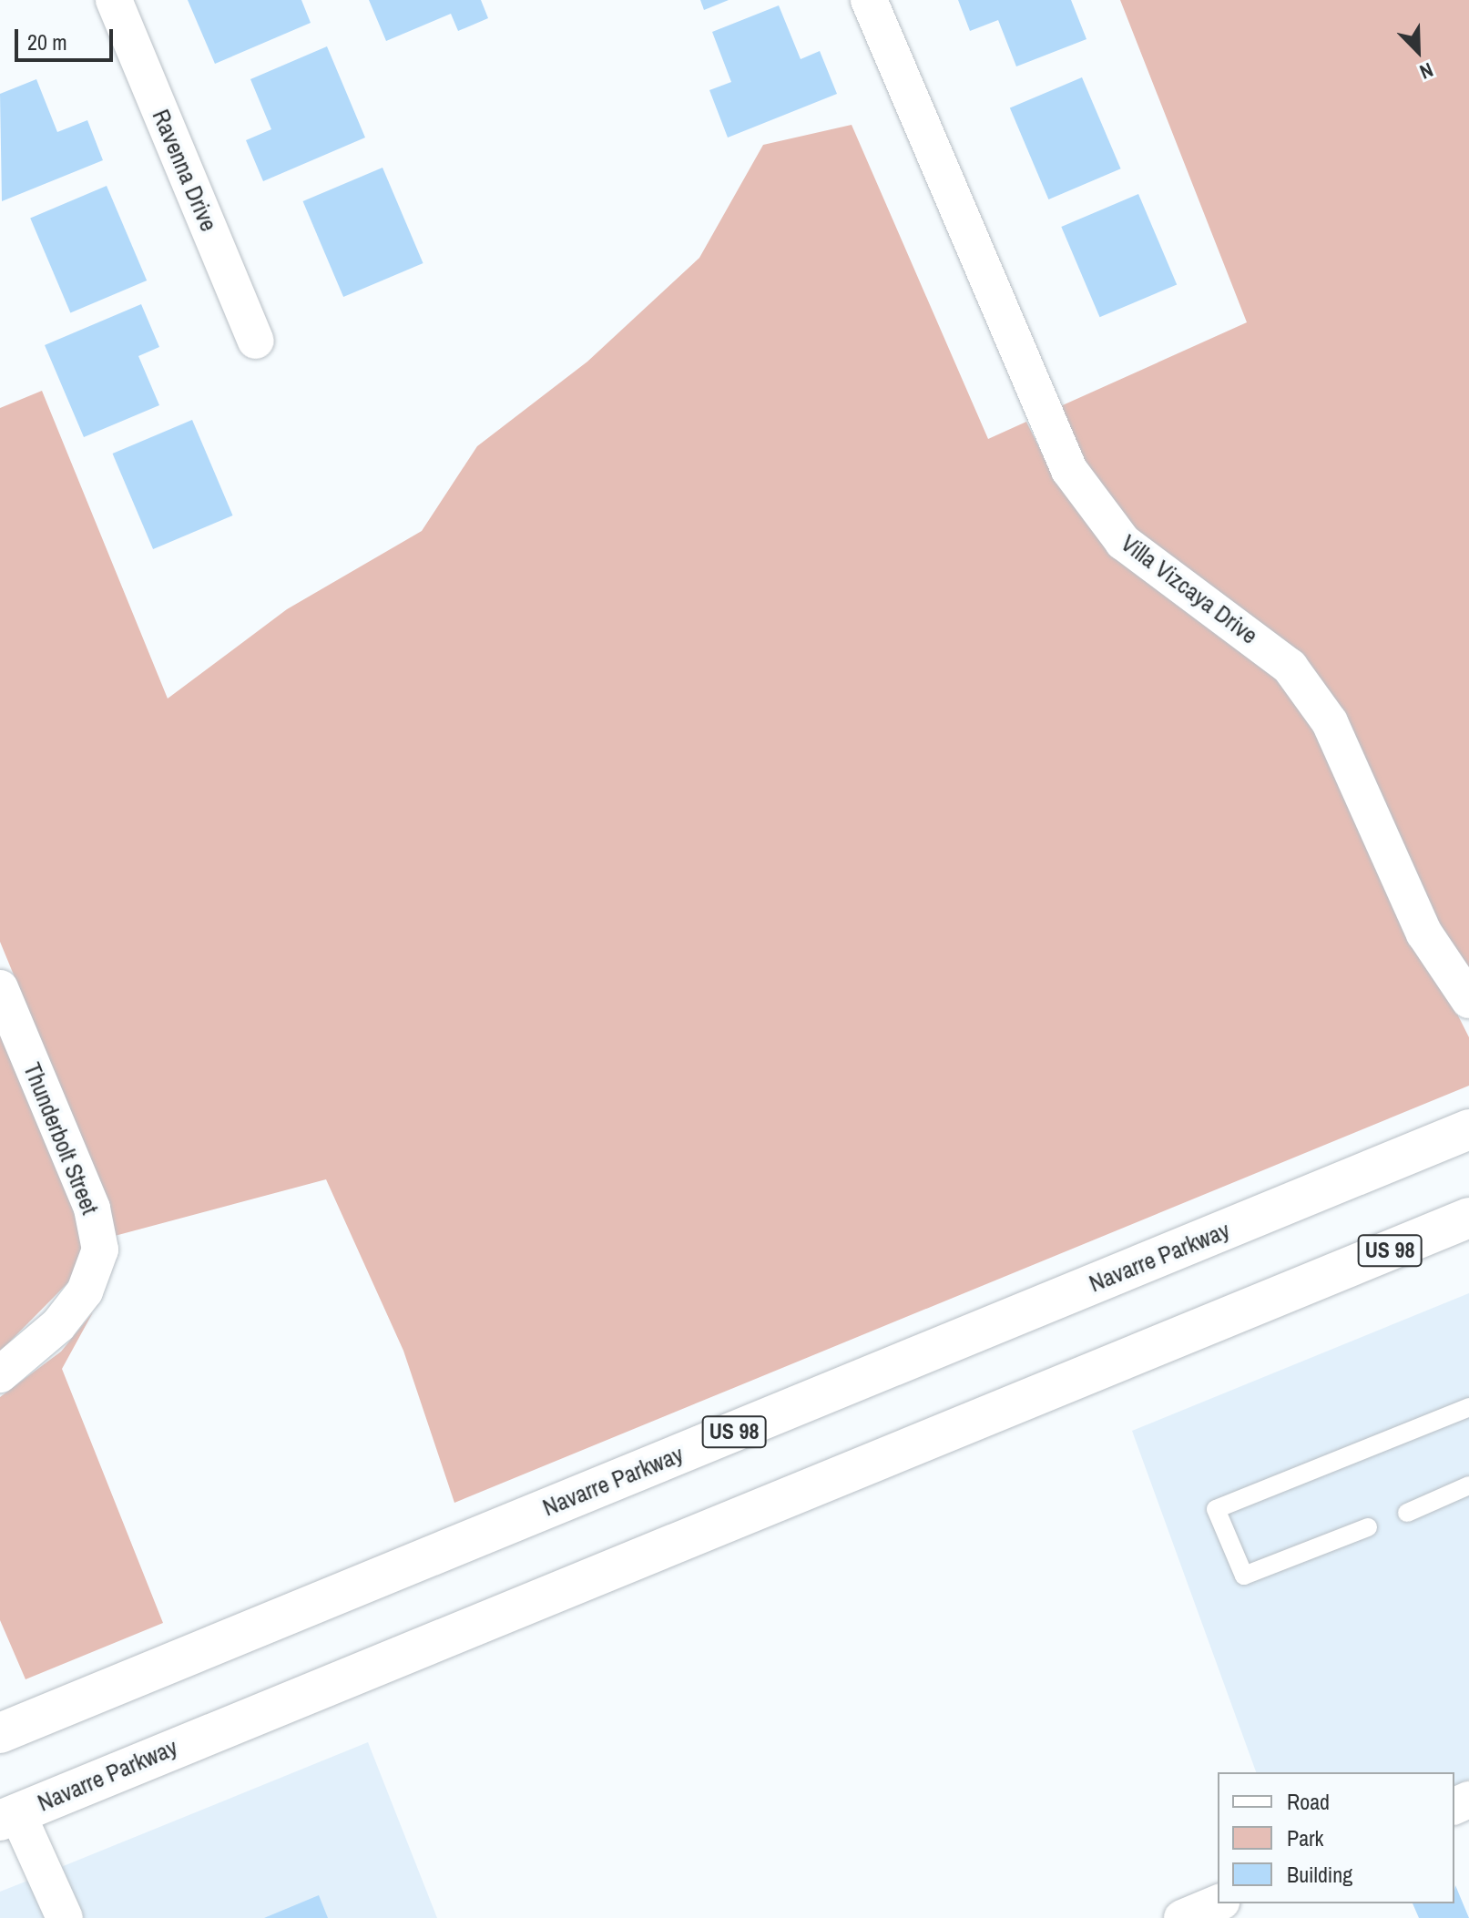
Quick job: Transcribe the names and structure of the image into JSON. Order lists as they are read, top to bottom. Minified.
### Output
{"streets":{"highway":["US 98","Navarre Parkway"],"street":["Ravenna Drive","Villa Vizcaya Drive","Thunderbolt Street"]},"legend":["Road","Park","Building"],"scale_bar":"20 m","north":"bottom right"}
